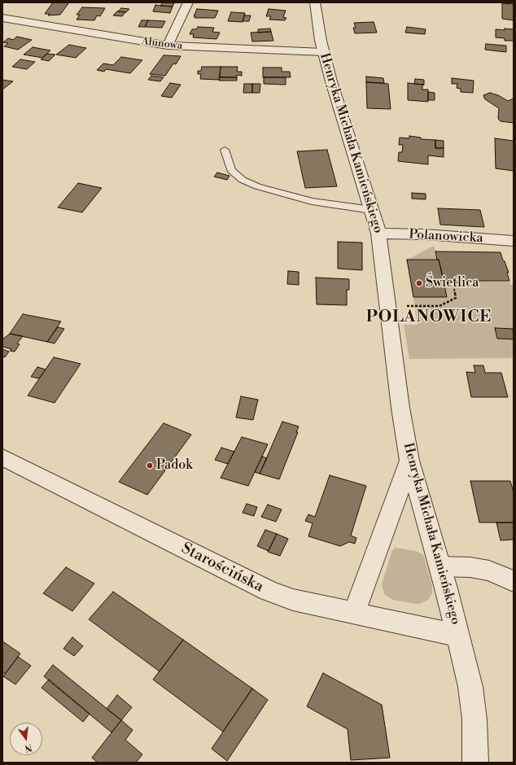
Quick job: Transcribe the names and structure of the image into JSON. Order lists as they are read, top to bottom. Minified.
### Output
{"streets":{"street":["Ałunowa","Henryka Michała Kamieńskiego","Polanowicka","Starościńska"]},"crossings":[["Ałunowa","Henryka Michała Kamieńskiego"],["Henryka Michała Kamieńskiego","Polanowicka"],["Henryka Michała Kamieńskiego","Starościńska"]],"districts":["POLANOWICE"],"places":["Świetlica","Padok"],"north":"bottom"}
